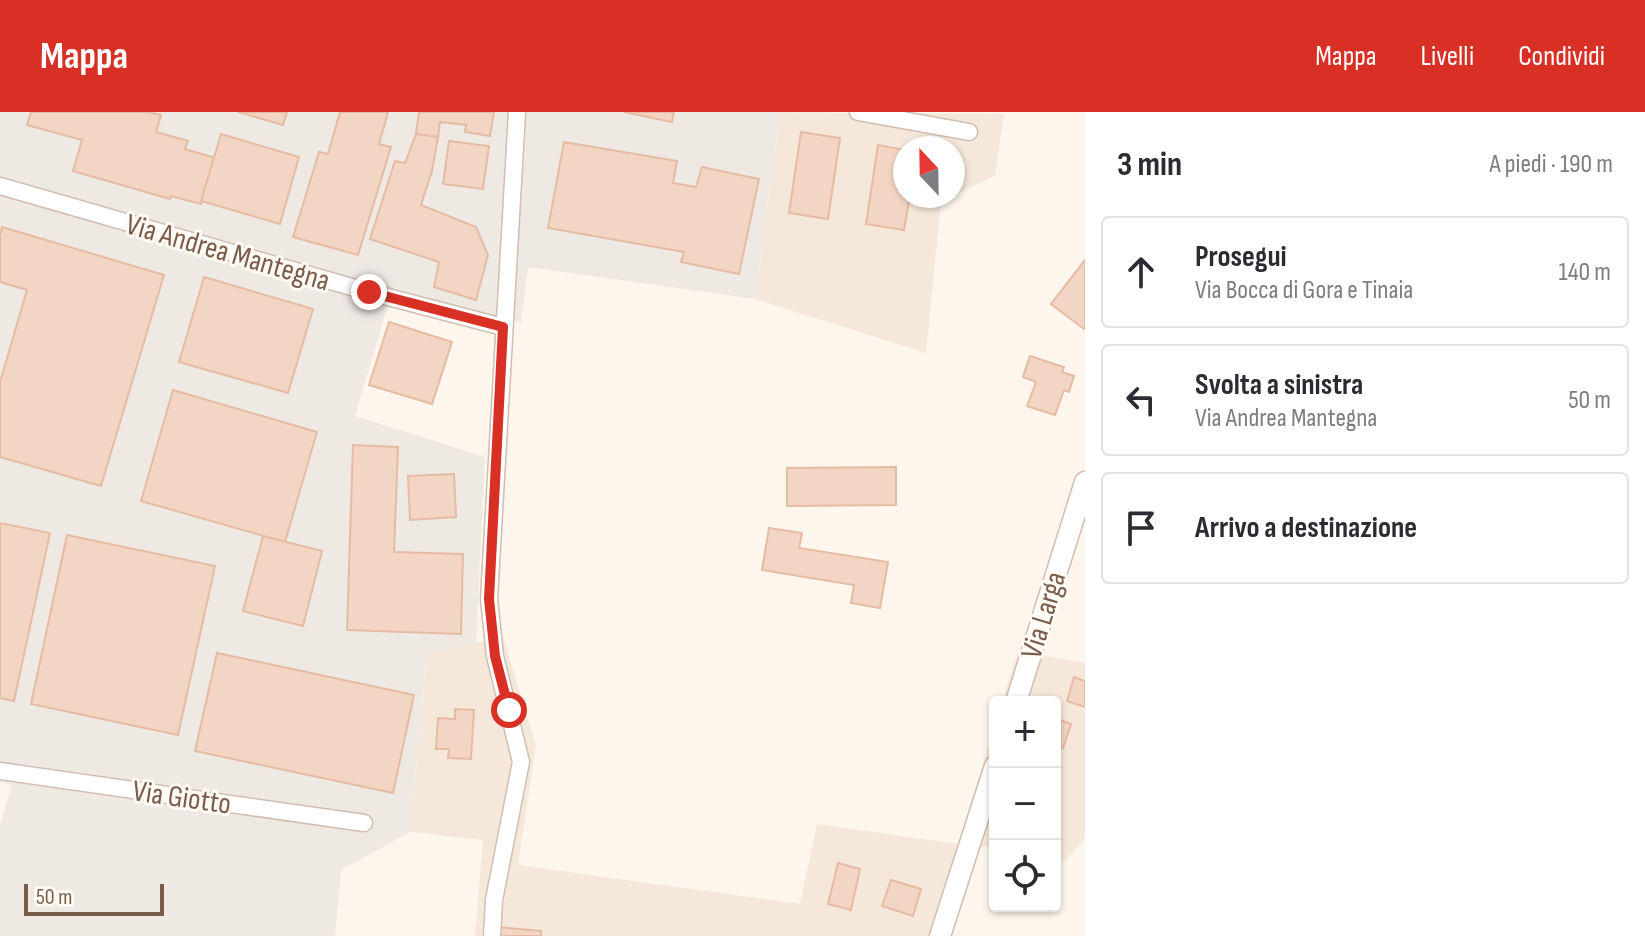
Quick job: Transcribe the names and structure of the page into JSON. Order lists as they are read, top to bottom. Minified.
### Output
{"streets":{"street":["Via Andrea Mantegna","Via Larga","Via Giotto"]},"scale_bar":"50 m","north":"top","page":{"header":"Mappa","nav":["Mappa","Livelli","Condividi"],"heading":["3 min","A piedi · 190 m"],"list":[["Prosegui","Via Bocca di Gora e Tinaia","140 m"],["Svolta a sinistra","Via Andrea Mantegna","50 m"],"Arrivo a destinazione"],"map_buttons":["+","−"],"scale":"50 m"}}
